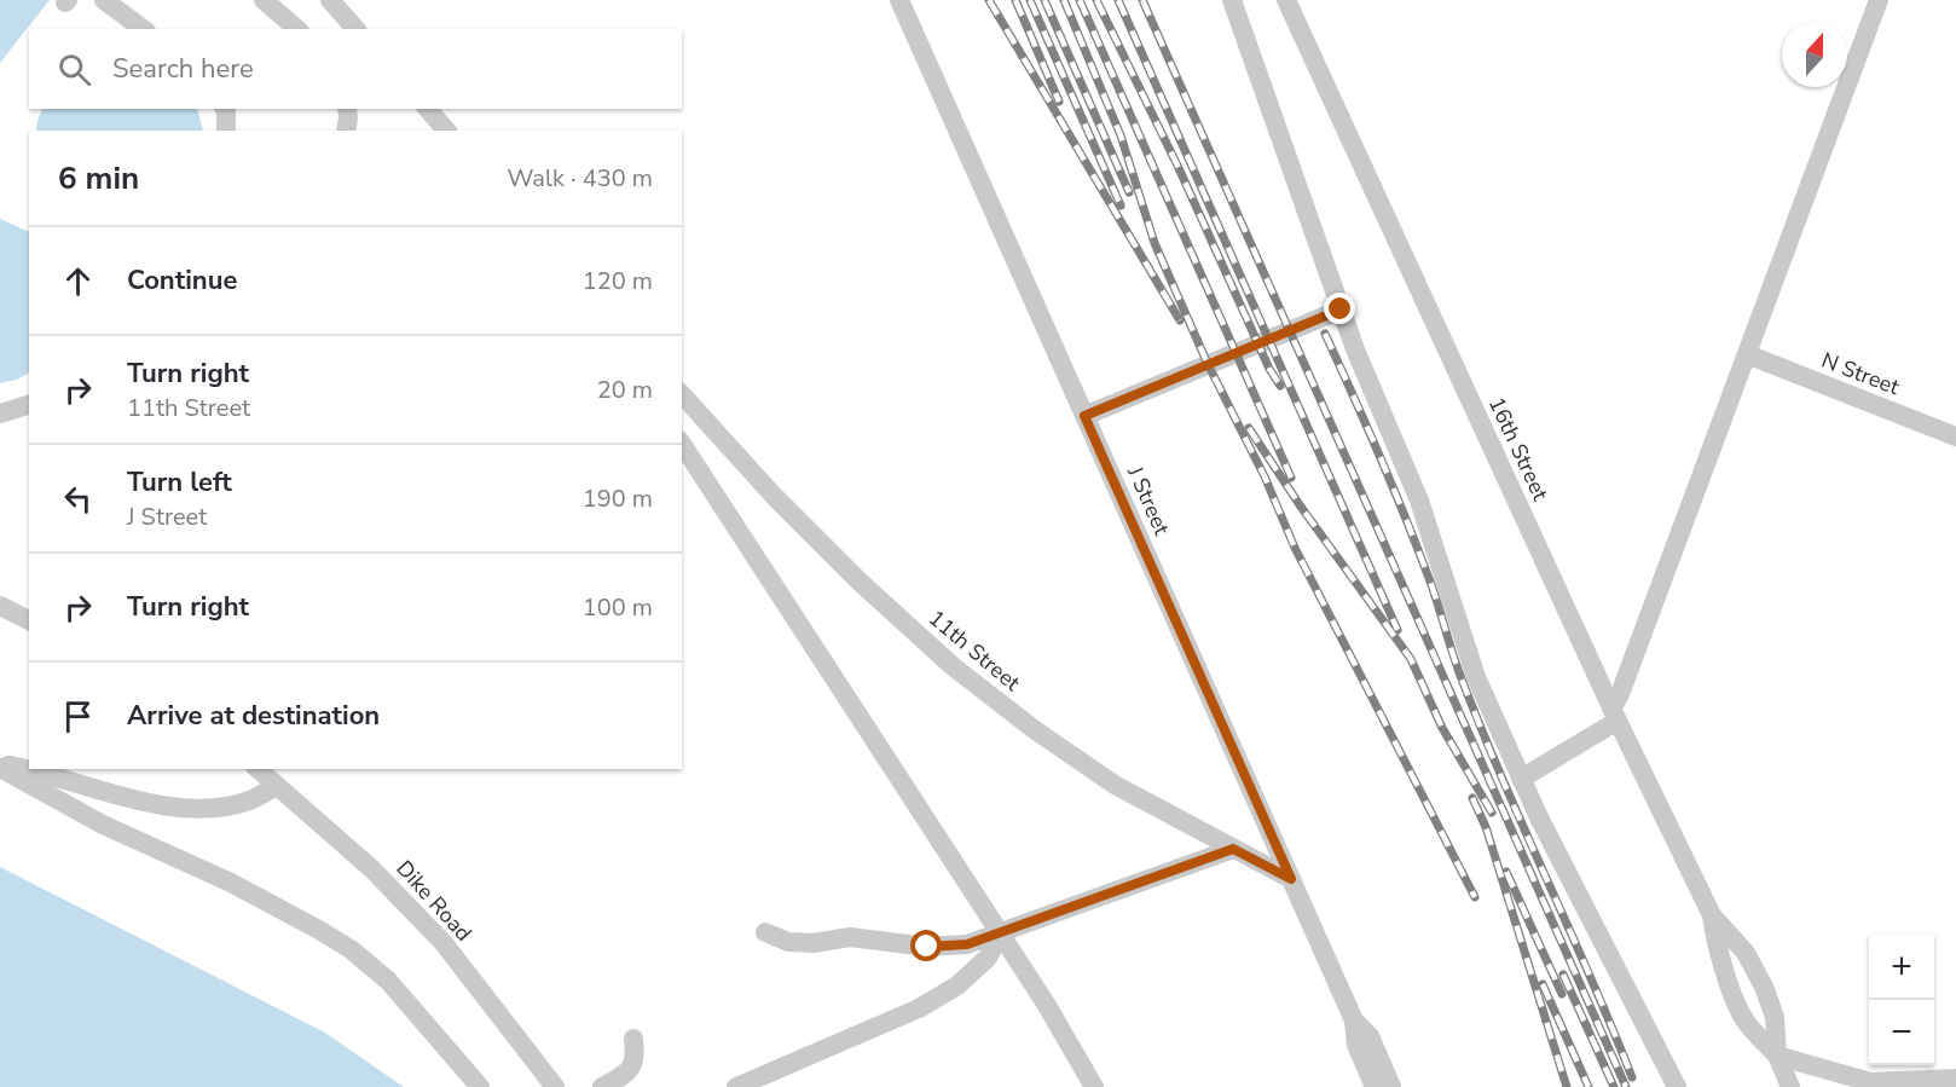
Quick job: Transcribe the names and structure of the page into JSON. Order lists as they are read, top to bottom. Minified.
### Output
{"streets":{"lane":["N Street","16th Street","J Street","11th Street","Dike Road"]},"crossings":[["J Street","11th Street"]],"north":"top","page":{"search":"Search here","heading":["6 min","Walk · 430 m"],"list":[["Continue","120 m"],["Turn right","11th Street","20 m"],["Turn left","J Street","190 m"],["Turn right","100 m"],"Arrive at destination"],"map_buttons":["+","−"]}}
